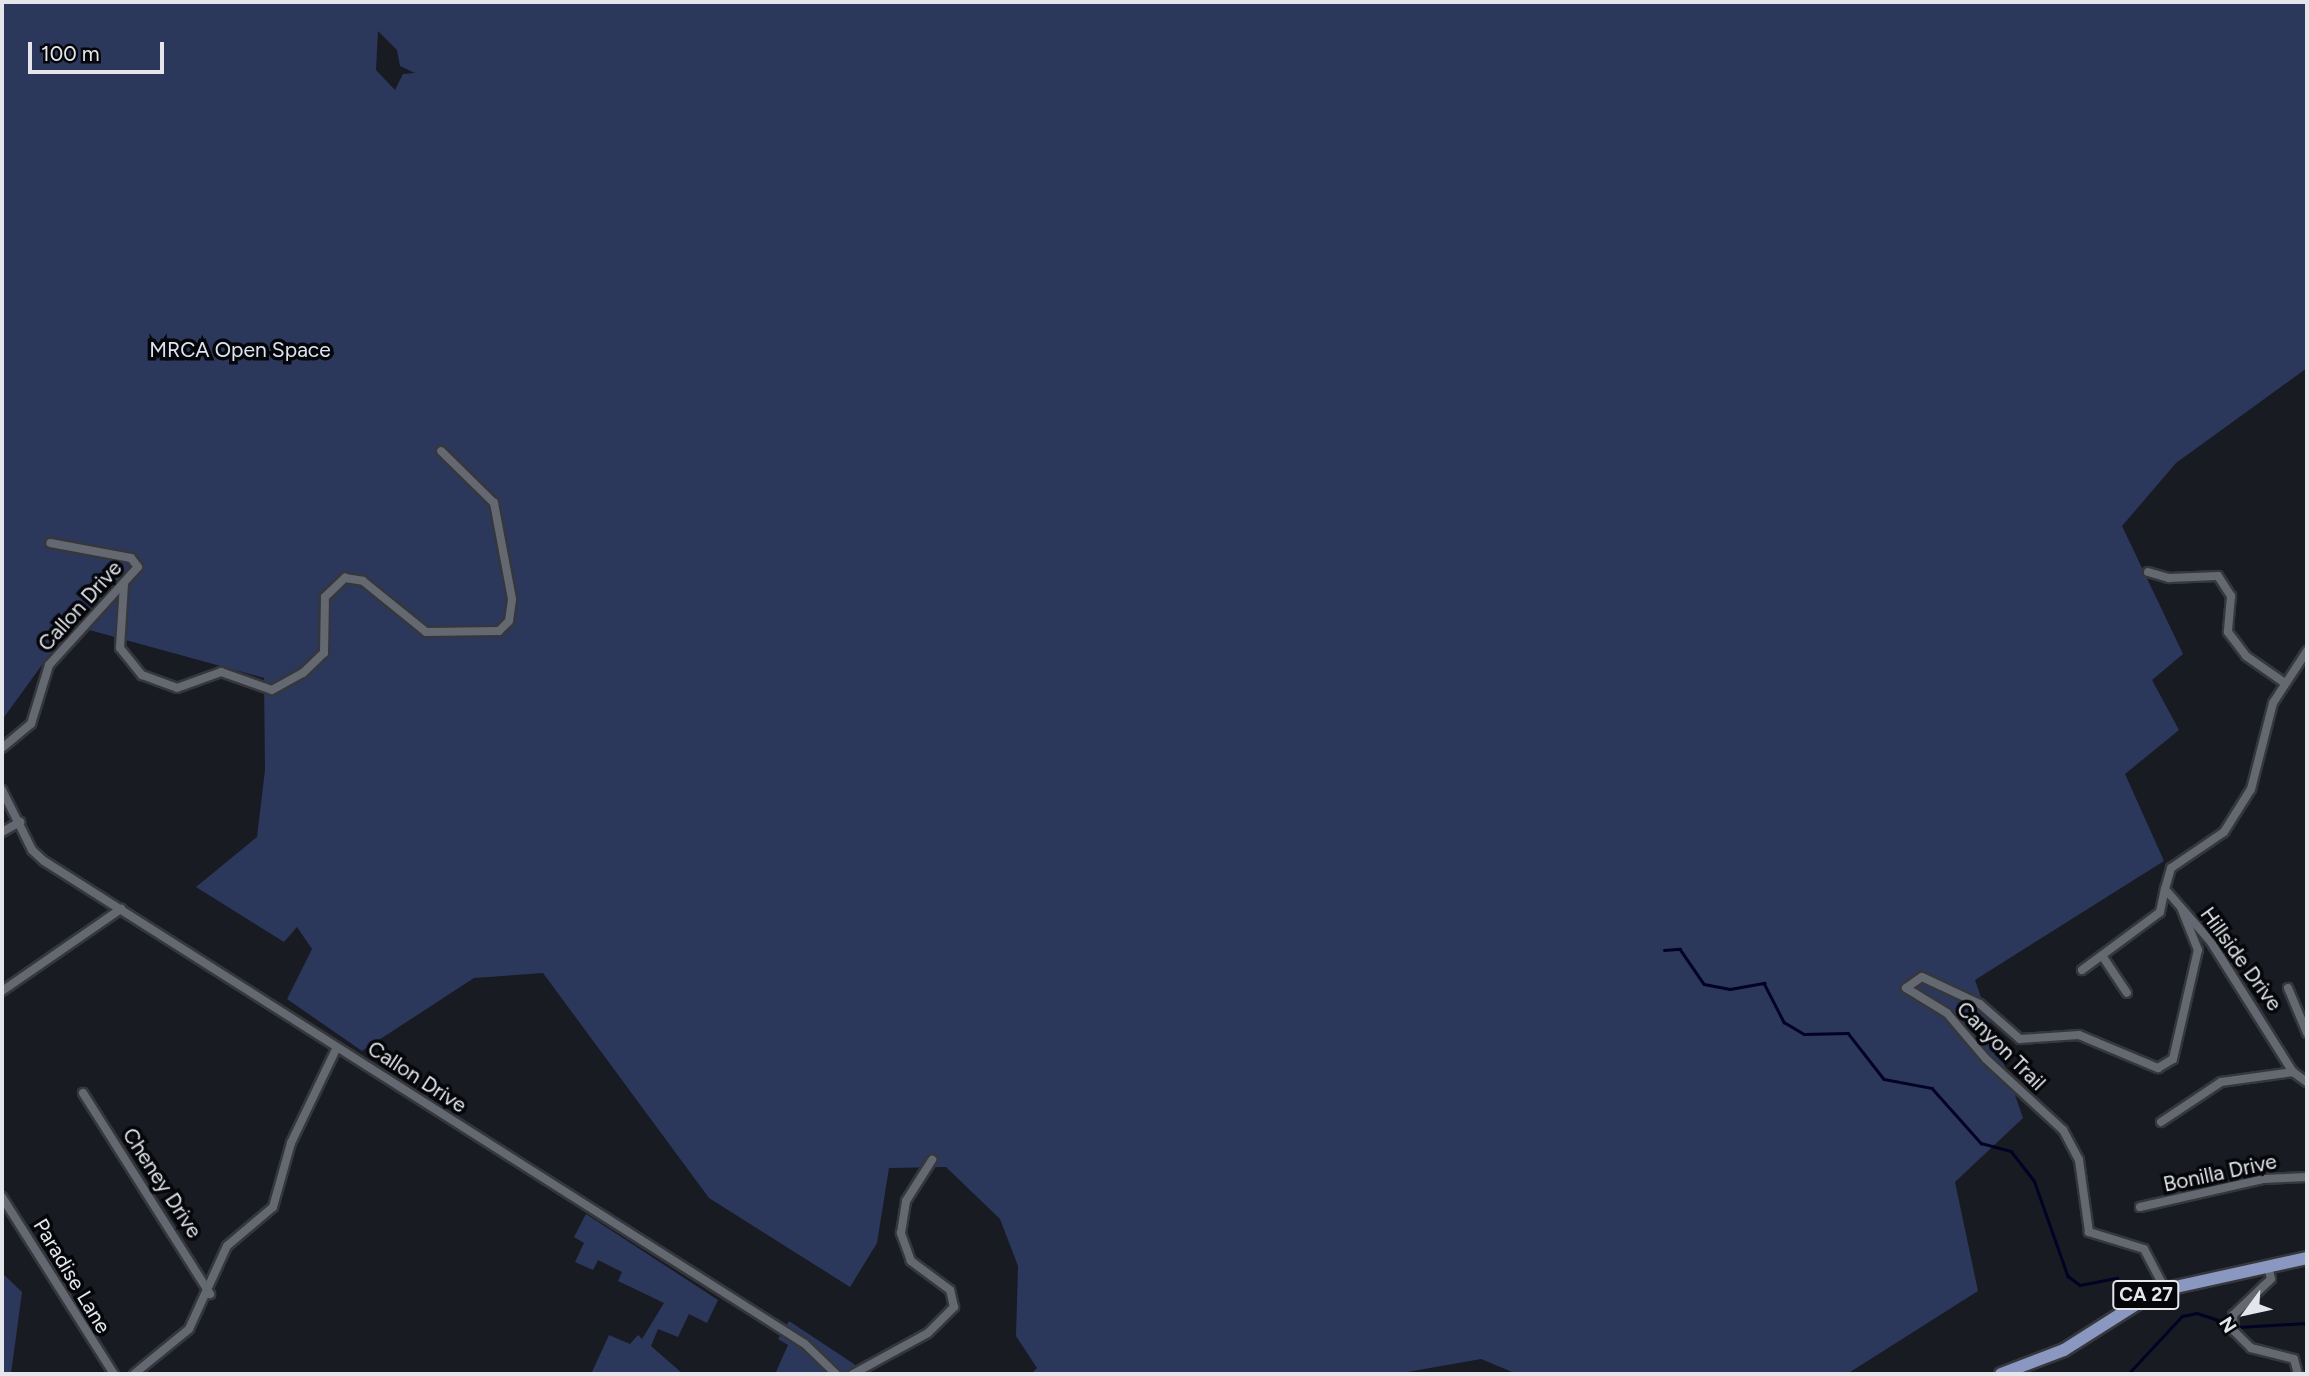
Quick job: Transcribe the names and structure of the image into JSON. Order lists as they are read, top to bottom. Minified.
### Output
{"streets":{"main road":["CA 27"],"street":["Callon Drive","Hillside Drive","Canyon Trail","Bonilla Drive","Cheney Drive","Paradise Lane"]},"crossings":[["Callon Drive","Cheney Drive"],["Hillside Drive","Canyon Trail"],["Canyon Trail","CA 27"]],"parks":["MRCA Open Space"],"scale_bar":"100 m","north":"bottom left"}
